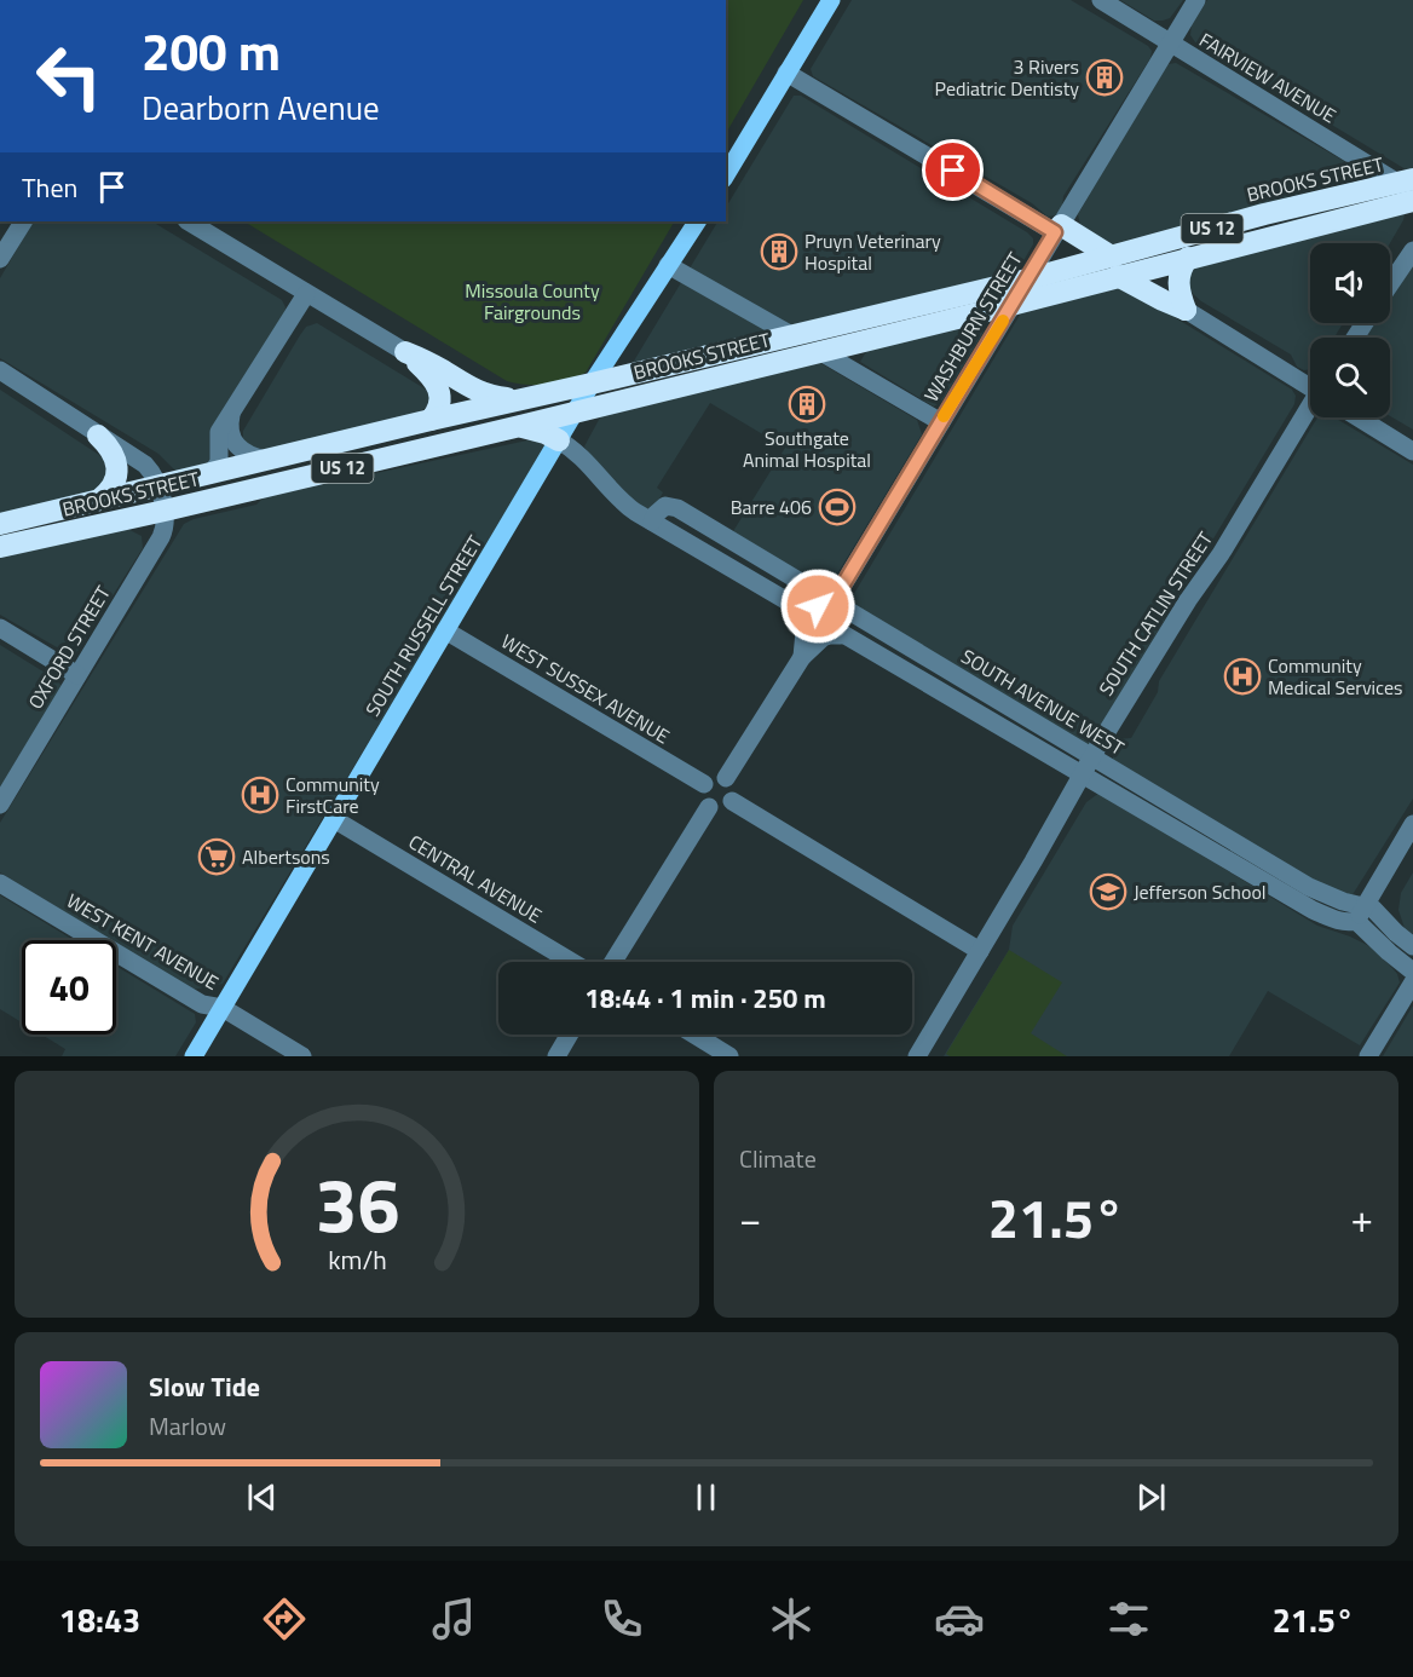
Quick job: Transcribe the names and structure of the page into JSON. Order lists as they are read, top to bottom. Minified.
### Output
{"streets":{"highway":["BROOKS STREET","US 12"],"main road":["SOUTH RUSSELL STREET"],"street":["FAIRVIEW AVENUE","WASHBURN STREET","SOUTH CATLIN STREET","OXFORD STREET","WEST SUSSEX AVENUE","SOUTH AVENUE WEST","CENTRAL AVENUE","WEST KENT AVENUE"]},"crossings":[["FAIRVIEW AVENUE","BROOKS STREET"],["FAIRVIEW AVENUE","WASHBURN STREET"],["BROOKS STREET","US 12"],["BROOKS STREET","WASHBURN STREET"],["BROOKS STREET","SOUTH RUSSELL STREET"],["BROOKS STREET","OXFORD STREET"],["WASHBURN STREET","SOUTH AVENUE WEST"],["SOUTH CATLIN STREET","SOUTH AVENUE WEST"],["SOUTH RUSSELL STREET","WEST SUSSEX AVENUE"],["SOUTH RUSSELL STREET","SOUTH AVENUE WEST"],["SOUTH RUSSELL STREET","CENTRAL AVENUE"],["SOUTH RUSSELL STREET","WEST KENT AVENUE"]],"parks":["Missoula County Fairgrounds"],"places":{"building":["3 Rivers Pediatric Dentisty","Pruyn Veterinary Hospital","Southgate Animal Hospital"],"sports":["Barre 406"],"hospital":["Community Medical Services","Community FirstCare"],"supermarket":["Albertsons"],"school or university":["Jefferson School"]},"page":{"turn":["200 m","Dearborn Avenue"],"then":"Then","limit":"40","trip":"18:44 · 1 min · 250 m","tile":"Climate","heat":["−","21.5°","+"],"song":["Slow Tide","Marlow"],"tabs":["18:43","21.5°"],"gauge":["36","km/h"]}}
